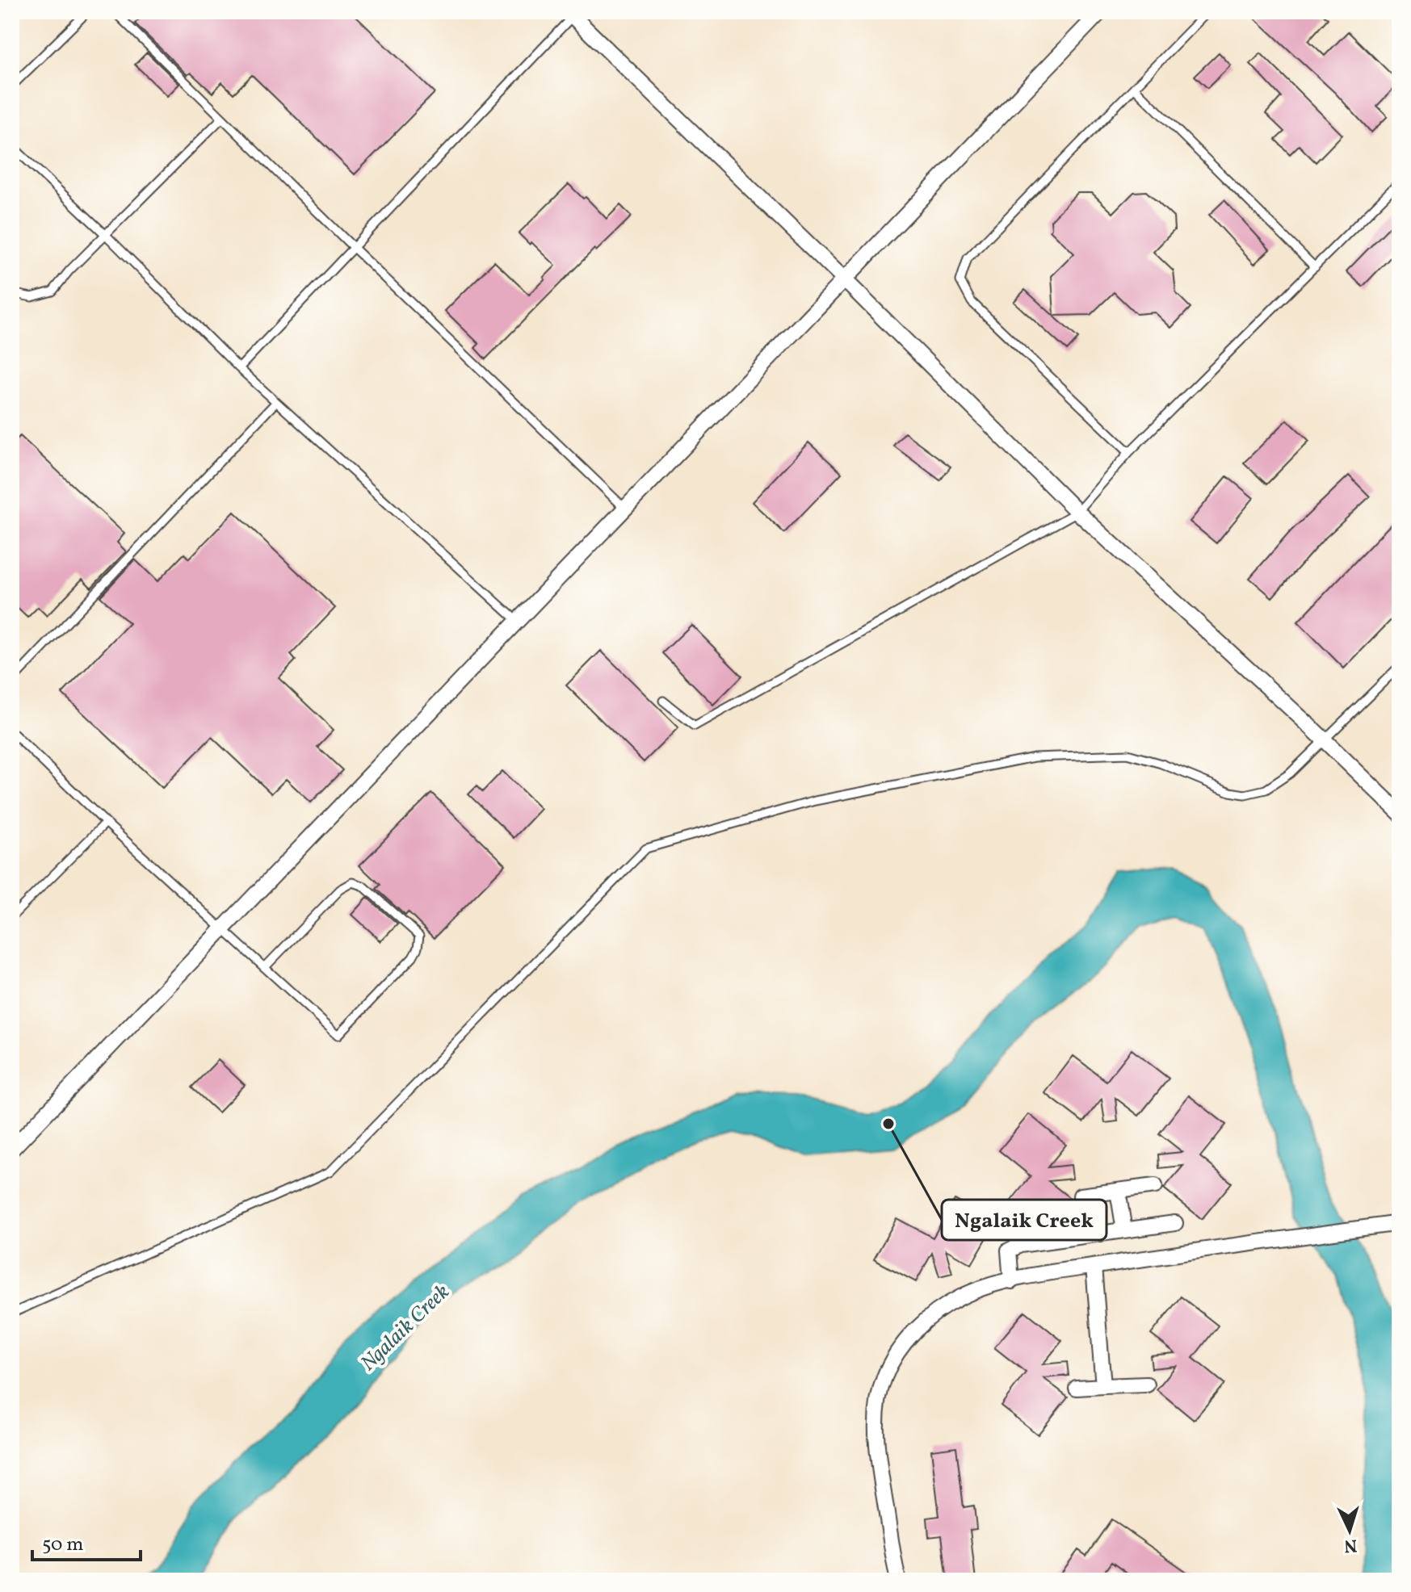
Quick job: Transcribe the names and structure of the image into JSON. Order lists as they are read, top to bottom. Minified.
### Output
{"water":["Ngalaik Creek"],"places":["Ngalaik Creek"],"scale_bar":"50 m","north":"bottom"}
